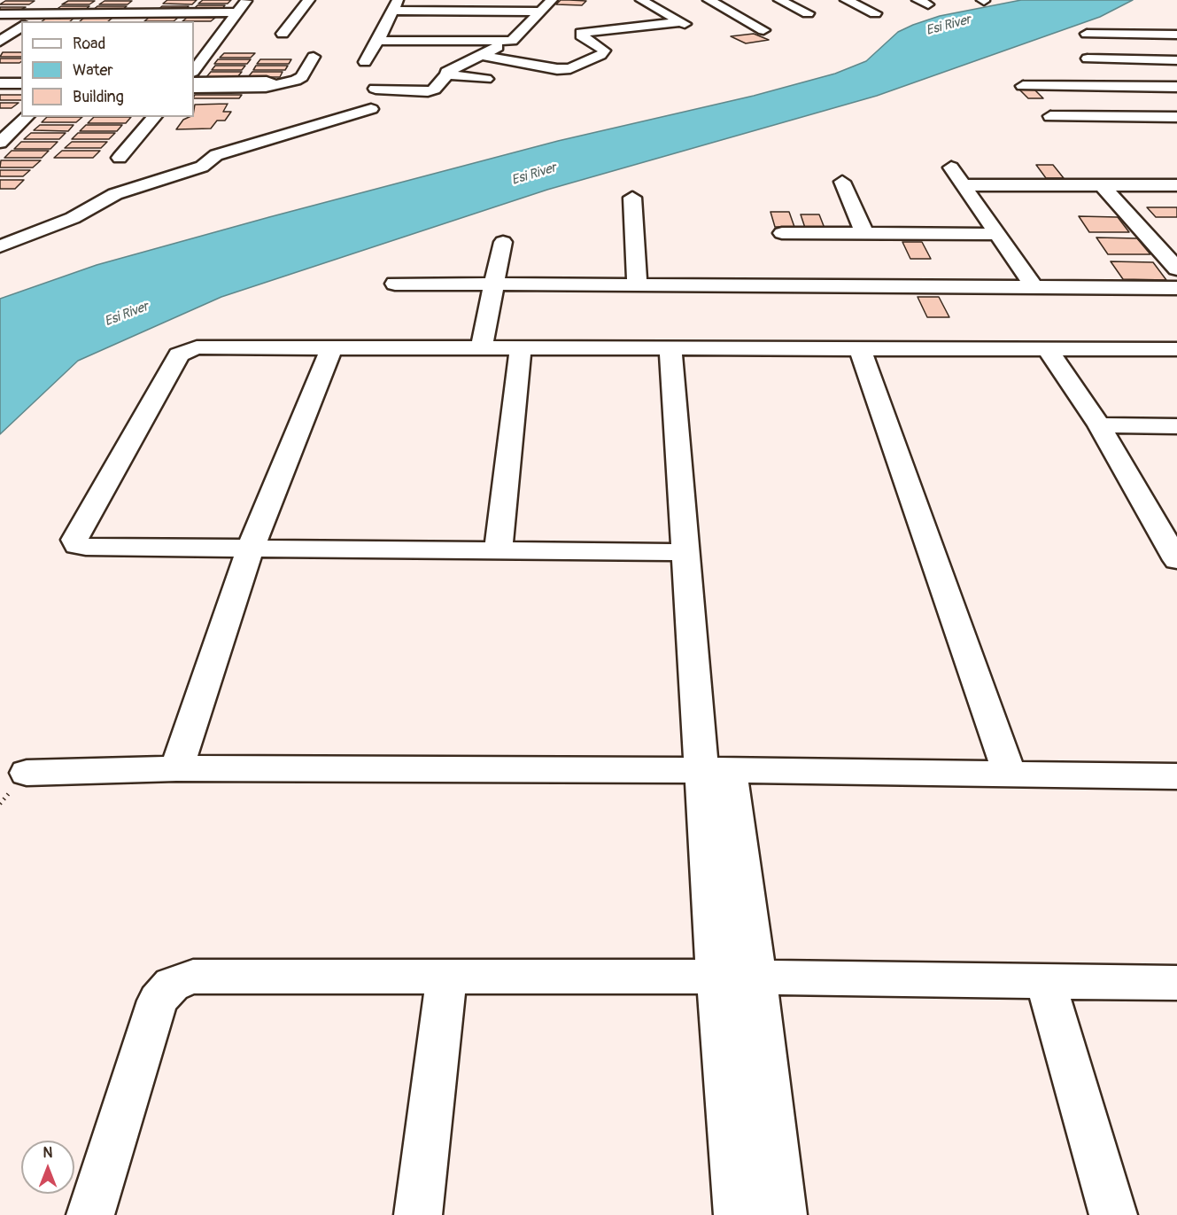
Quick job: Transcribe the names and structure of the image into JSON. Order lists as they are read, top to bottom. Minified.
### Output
{"water":["Esi River"],"legend":["Road","Water","Building"],"north":"top"}
